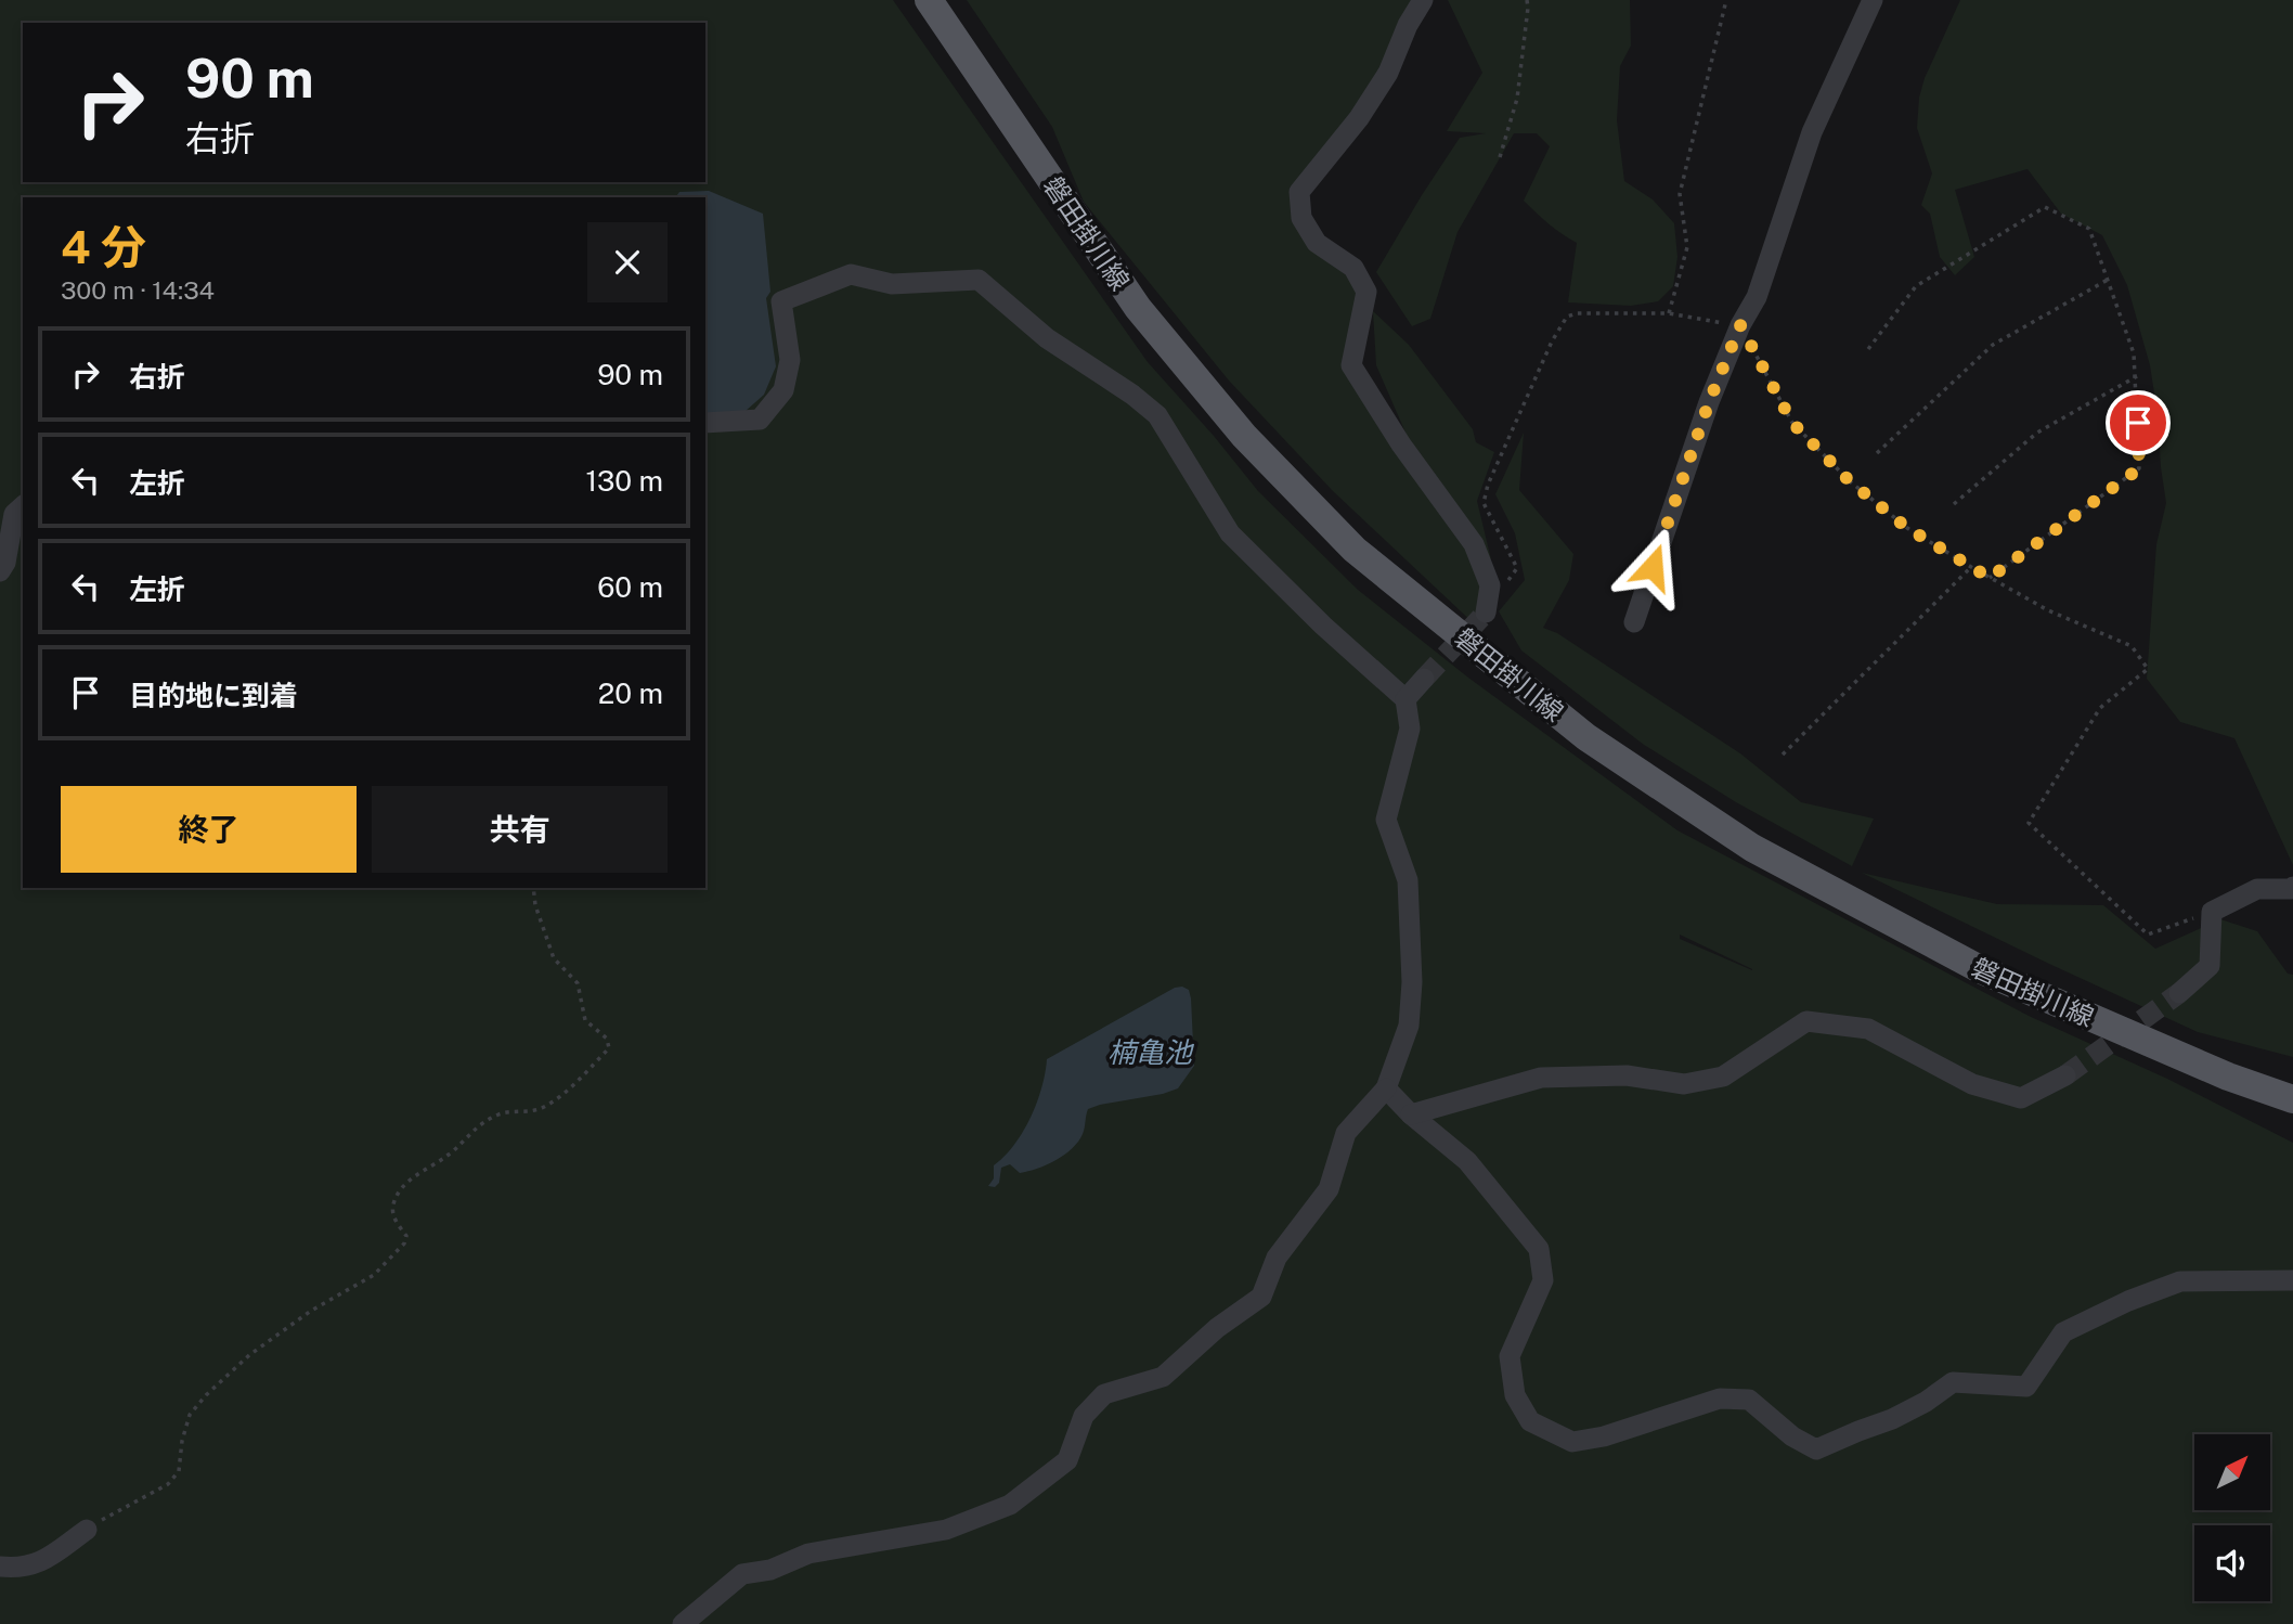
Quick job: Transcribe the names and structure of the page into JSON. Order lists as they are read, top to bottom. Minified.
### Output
{"streets":{"main road":["磐田掛川線"]},"water":["楠亀池"],"north":"top right","page":{"turn":["90 m","右折"],"heading":["4 分","300 m · 14:34"],"list":[{"name":"右折","value":"90 m"},{"name":"左折","value":"130 m"},{"name":"左折","value":"60 m"},{"name":"目的地に到着","value":"20 m"}],"buttons":["終了","共有"]}}
